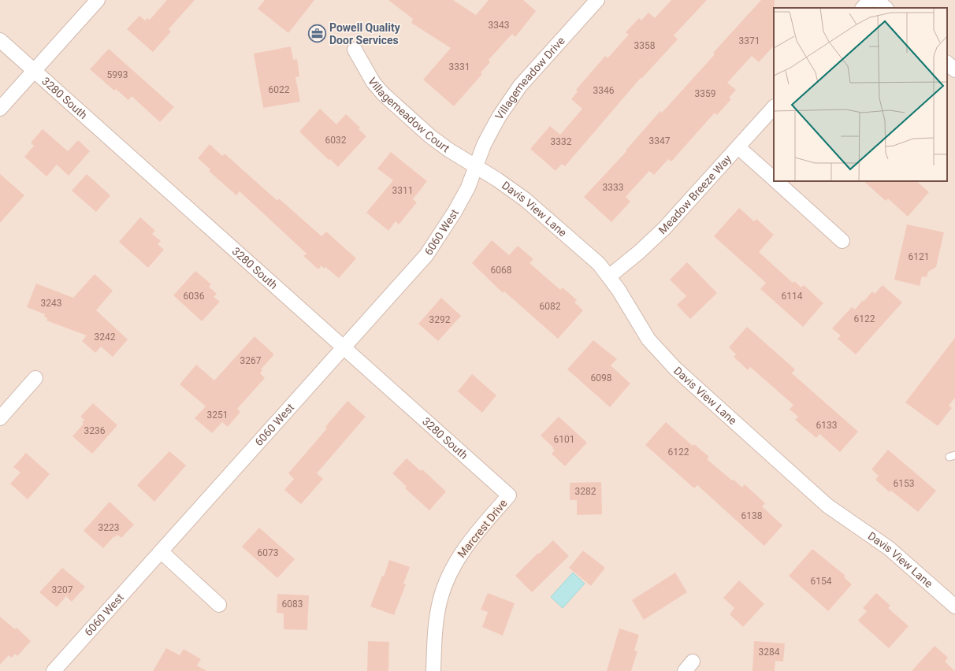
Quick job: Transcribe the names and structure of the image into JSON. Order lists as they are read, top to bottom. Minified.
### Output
{"streets":{"street":["Villagemeadow Drive","3280 South","Villagemeadow Court","Meadow Breeze Way","Davis View Lane","6060 West","Marcrest Drive"]},"crossings":[["Villagemeadow Drive","Villagemeadow Court"],["Villagemeadow Drive","Davis View Lane"],["Villagemeadow Drive","6060 West"],["3280 South","6060 West"],["3280 South","Marcrest Drive"],["Villagemeadow Court","Davis View Lane"],["Villagemeadow Court","6060 West"],["Meadow Breeze Way","Davis View Lane"],["Davis View Lane","6060 West"]],"places":{"office":["Powell Quality Door Services"]},"house_numbers":["3343","3371","3358","3331","5993","6022","3346","3359","6032","3347","3332","3333","3311","6121","6068","6036","6114","3243","6082","6122","3292","3242","3267","6098","3251","6133","3236","6101","6122","6153","3282","6138","3223","6073","6154","3207","6083","3284"]}
